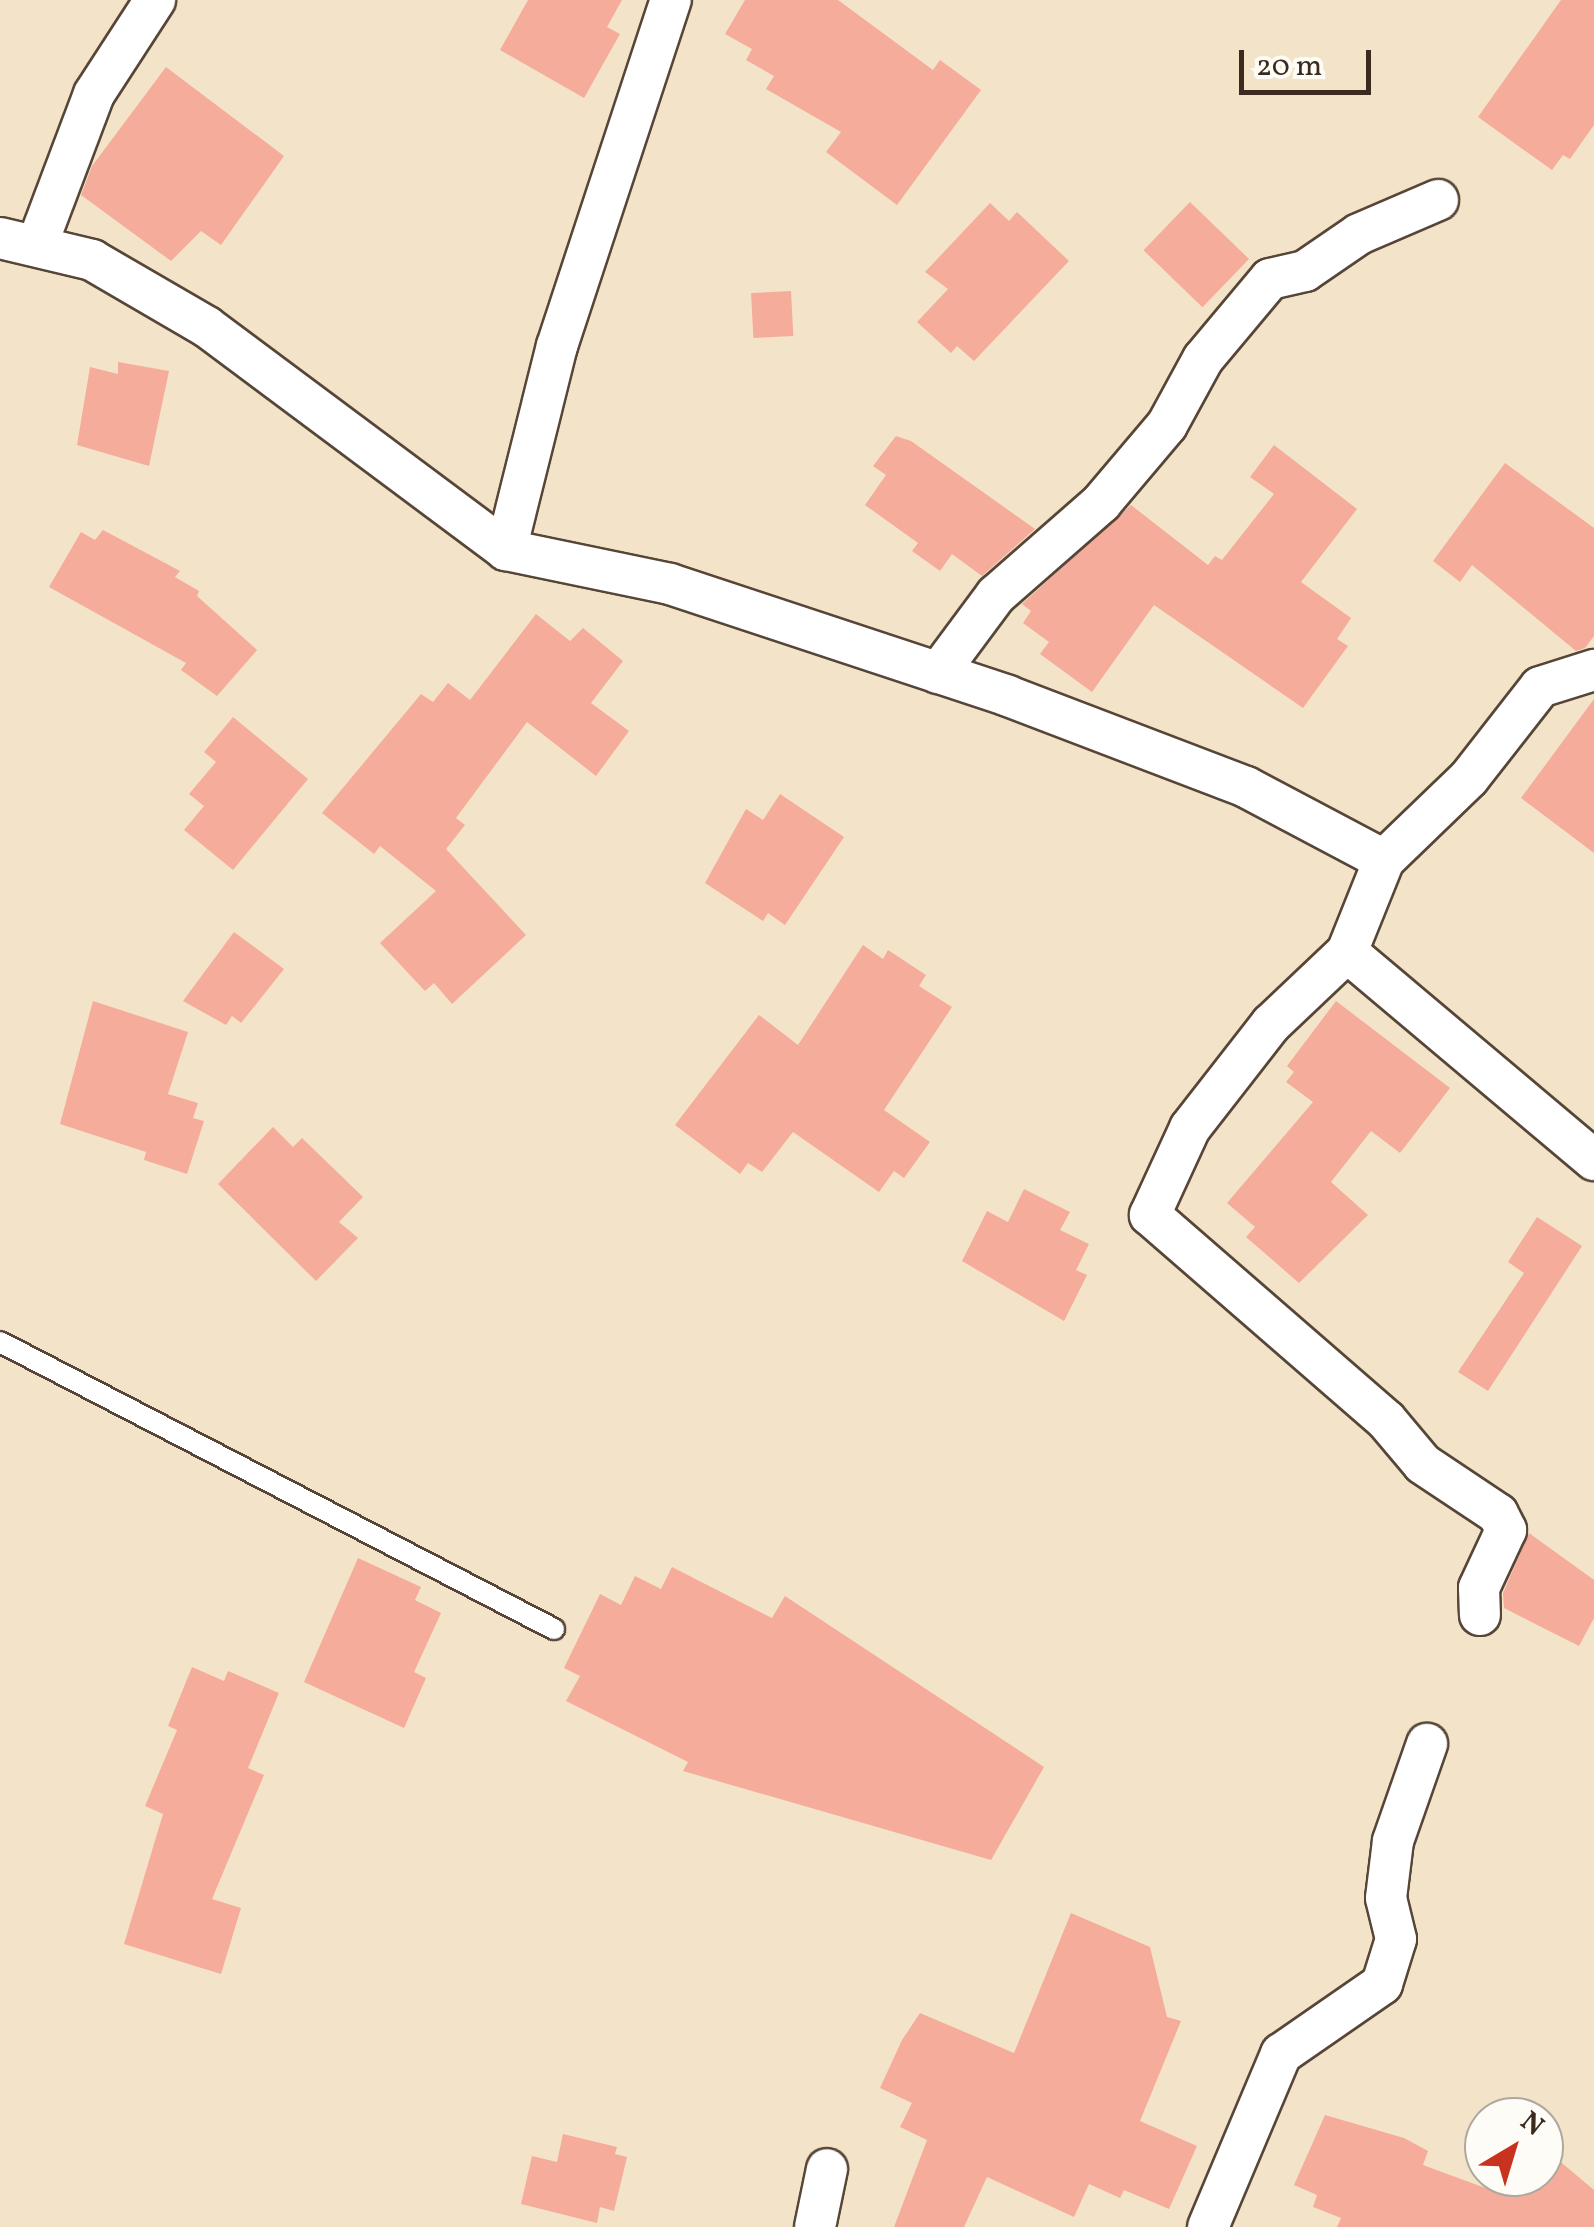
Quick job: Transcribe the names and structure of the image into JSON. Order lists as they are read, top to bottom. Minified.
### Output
{"scale_bar":"20 m","north":"top right"}
